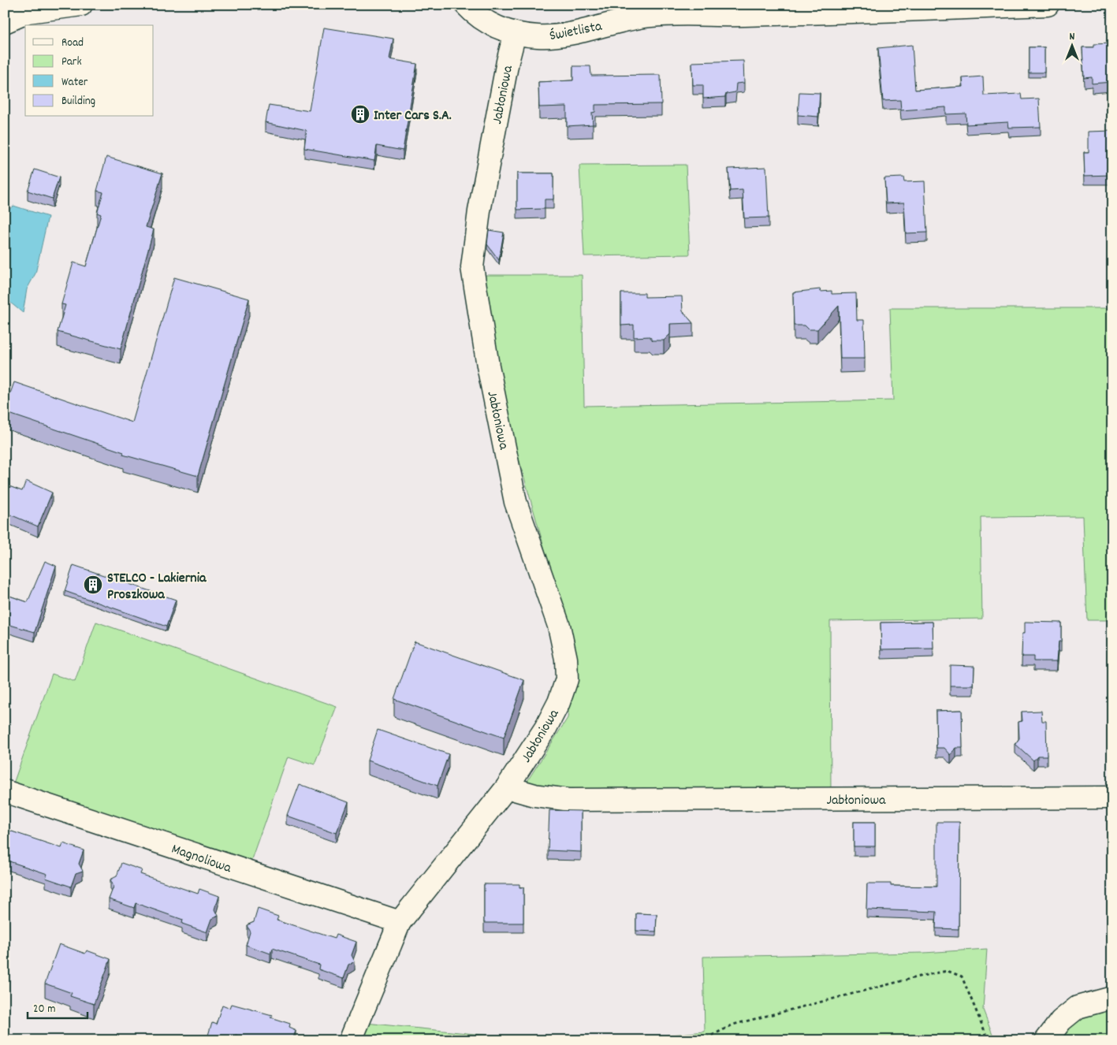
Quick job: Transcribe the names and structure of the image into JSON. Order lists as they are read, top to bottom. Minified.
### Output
{"streets":{"street":["Świetlista","Jabłoniowa","Magnoliowa"]},"crossings":[["Świetlista","Jabłoniowa"],["Jabłoniowa","Magnoliowa"]],"places":{"building":["Inter Cars S.A.","STELCO - Lakiernia Proszkowa"]},"legend":["Road","Park","Water","Building"],"scale_bar":"20 m","north":"top"}
